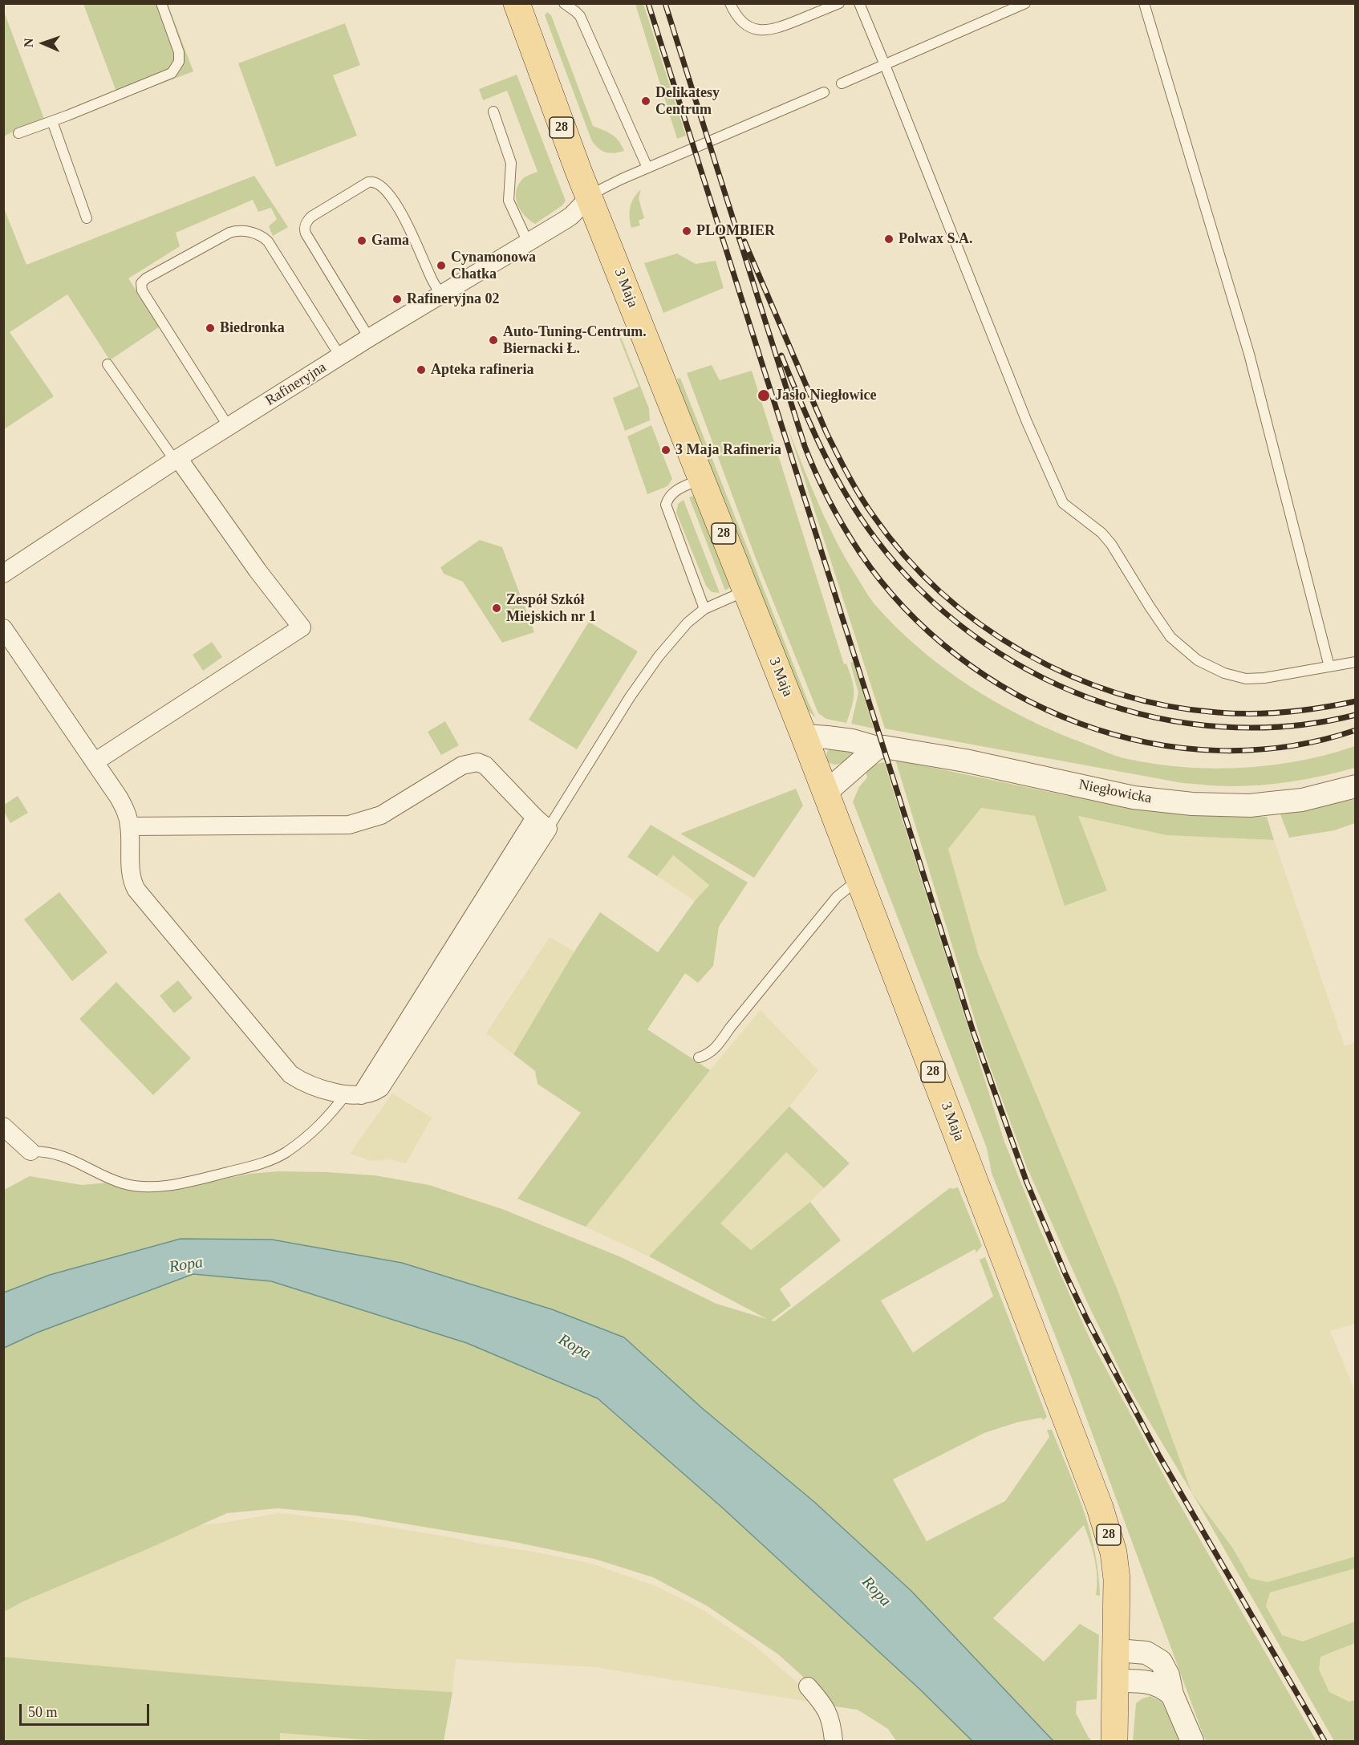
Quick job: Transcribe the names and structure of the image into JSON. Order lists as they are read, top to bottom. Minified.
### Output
{"streets":{"main road":["28","3 Maja"],"street":["Rafineryjna","Niegłowicka"]},"crossings":[["28","3 Maja"],["3 Maja","Rafineryjna"],["3 Maja","Niegłowicka"]],"water":["Ropa"],"places":["Delikatesy Centrum","PLOMBIER","Polwax S.A.","Gama","Cynamonowa Chatka","Rafineryjna 02","Biedronka","Auto-Tuning-Centrum. Biernacki Ł.","Apteka rafineria","Jasło Niegłowice","3 Maja Rafineria","Zespół Szkół Miejskich nr 1"],"scale_bar":"50 m","north":"left"}
